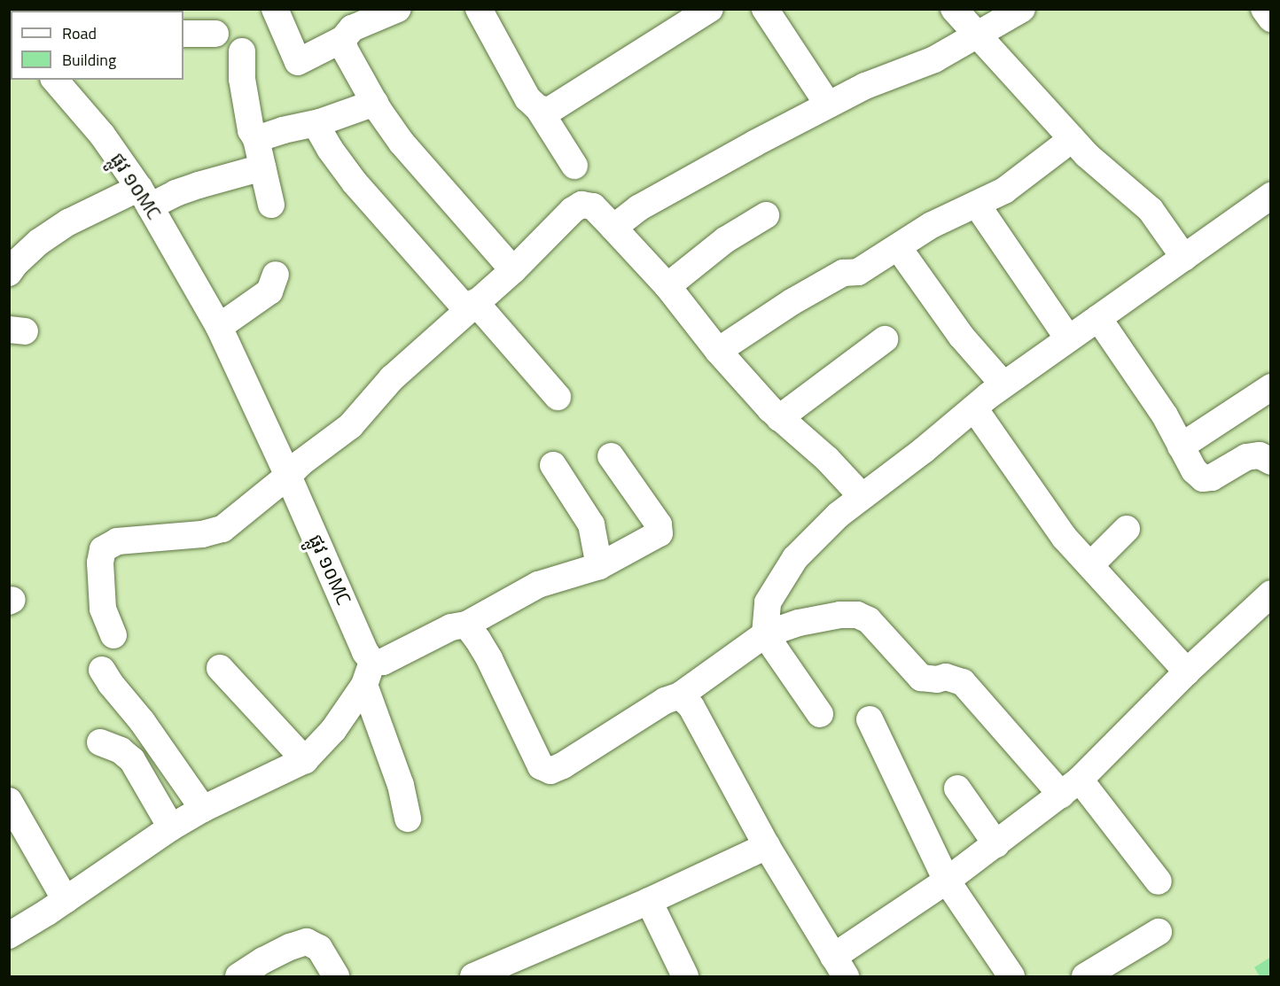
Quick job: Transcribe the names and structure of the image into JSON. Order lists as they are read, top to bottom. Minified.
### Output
{"streets":{"street":["ផ្លូវ ១០MC"]},"legend":["Road","Building"]}
